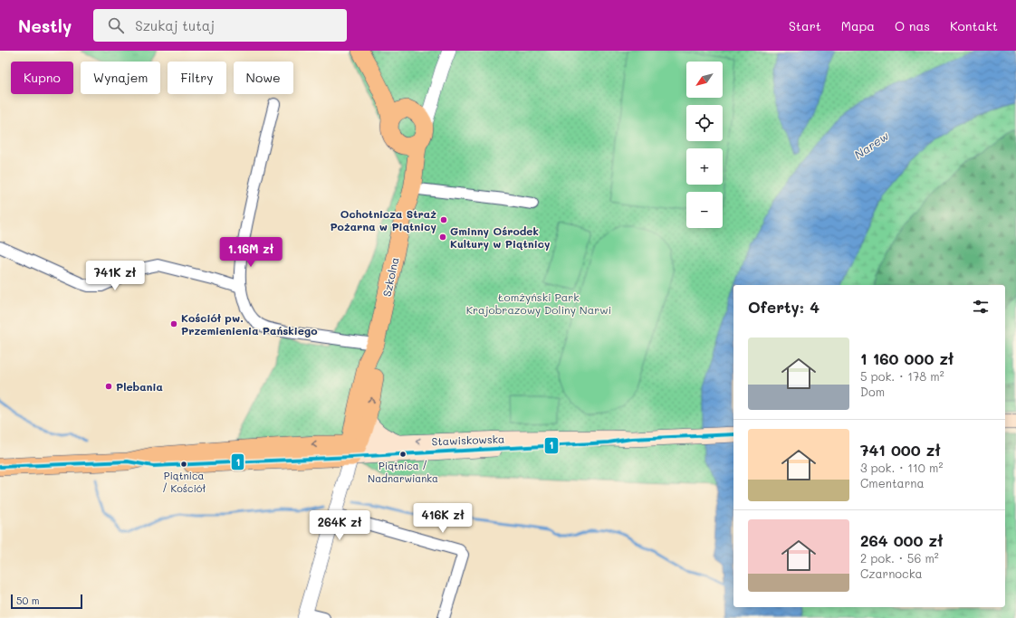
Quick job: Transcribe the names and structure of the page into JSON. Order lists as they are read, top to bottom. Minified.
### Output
{"streets":{"main road":["Szkolna","Stawiskowska"]},"water":["Narew"],"parks":["Łomżyński Park Krajobrazowy Doliny Narwi"],"places":["Ochotnicza Straż Pożarna w Piątnicy","Gminny Ośrodek Kultury w Piątnicy","Kościół pw. Przemienienia Pańskiego","Plebania","Piątnica / Nadnarwianka","Piątnica / Kościół"],"lines":["transit line 1"],"scale_bar":"50 m","north":"bottom left","page":{"header":"Nestly","search":"Szukaj tutaj","nav":["Start","Mapa","O nas","Kontakt"],"map_buttons":["+","−"],"chip":["Kupno","Wynajem","Filtry","Nowe"],"price":["1.16M zł","741K zł","416K zł","264K zł"],"heading":"Oferty: 4","list":[{"name":"1 160 000 zł","note":"5 pok. · 178 m² · Dom"},{"name":"741 000 zł","note":"3 pok. · 110 m² · Cmentarna"},{"name":"264 000 zł","note":"2 pok. · 56 m² · Czarnocka"}],"scale":"50 m"}}
